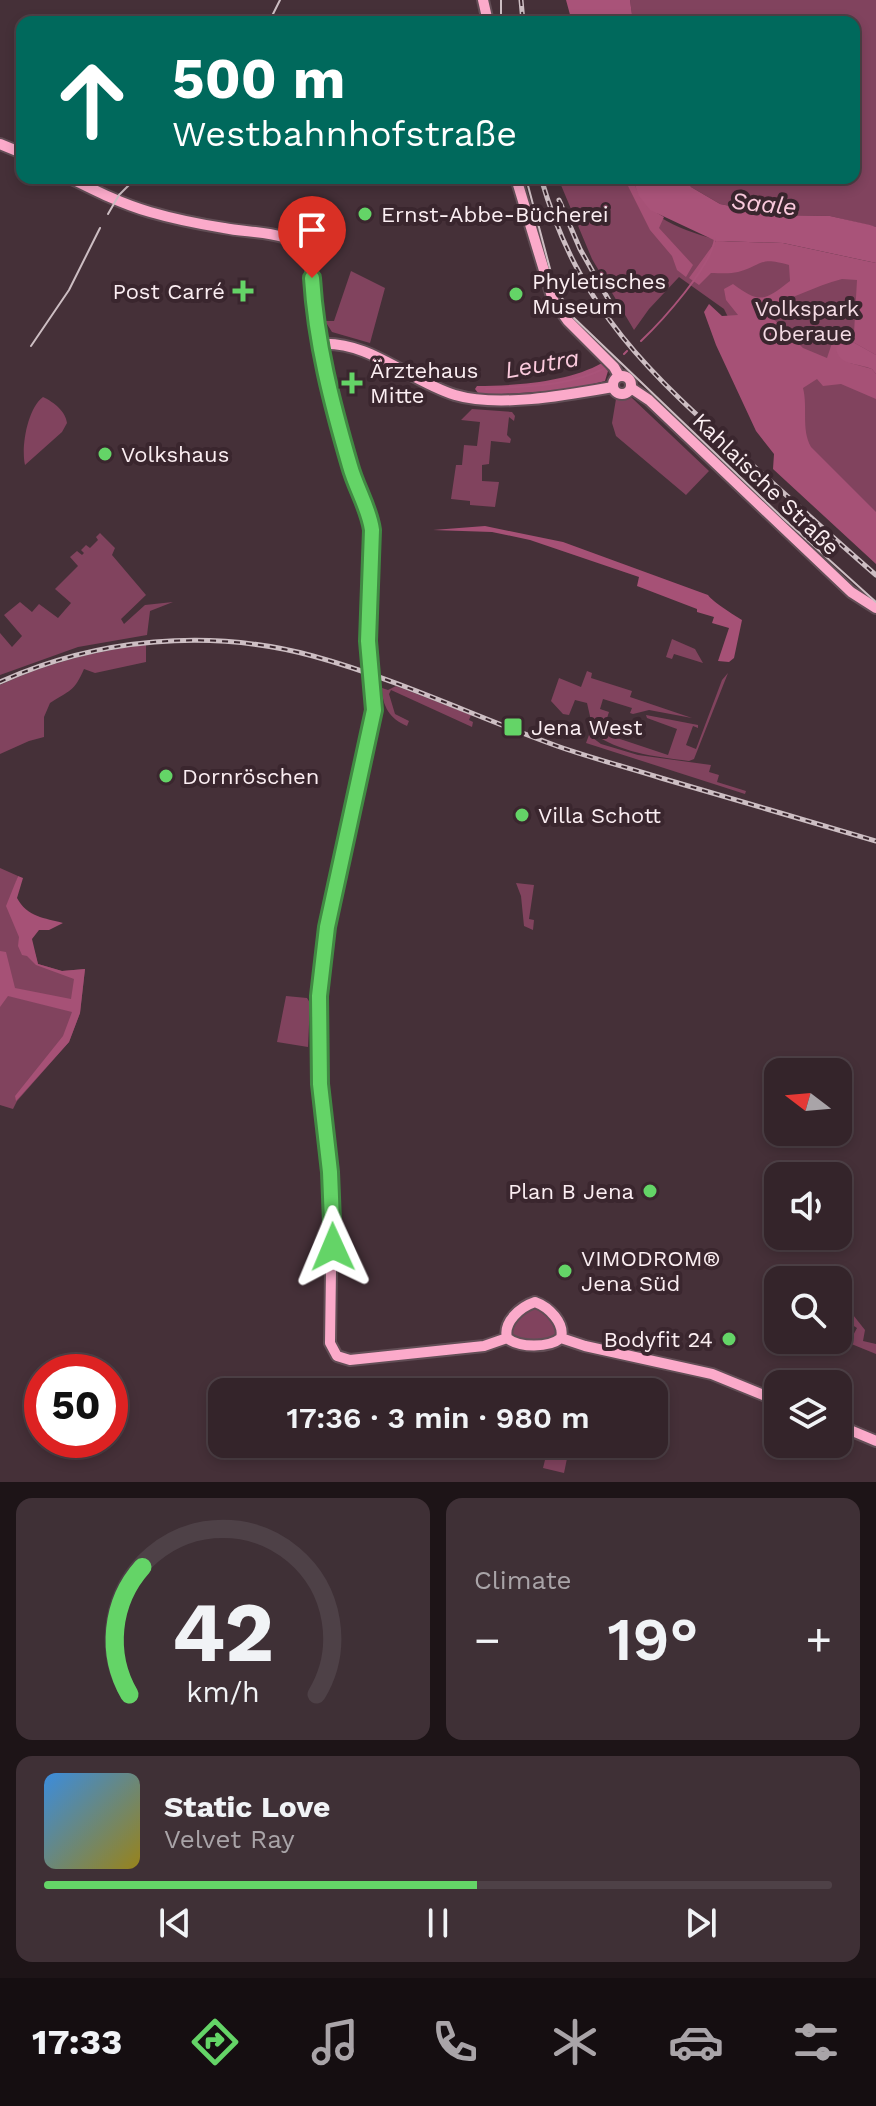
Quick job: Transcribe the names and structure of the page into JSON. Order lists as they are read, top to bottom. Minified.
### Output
{"streets":{"main road":["Kahlaische Straße"]},"water":["Saale","Leutra"],"parks":["Volkspark Oberaue"],"places":{"other":["Ernst-Abbe-Bücherei","Phyletisches Museum","Volkshaus","Dornröschen","Villa Schott","Plan B Jena","VIMODROM® Jena Süd","Bodyfit 24"],"health":["Post Carré","Ärztehaus Mitte"],"transit":["Jena West"]},"north":"left","page":{"turn":["500 m","Westbahnhofstraße"],"limit":"50","trip":"17:36 · 3 min · 980 m","tile":"Climate","heat":["−","19°","+"],"song":["Static Love","Velvet Ray"],"tabs":"17:33","gauge":["42","km/h"]}}
